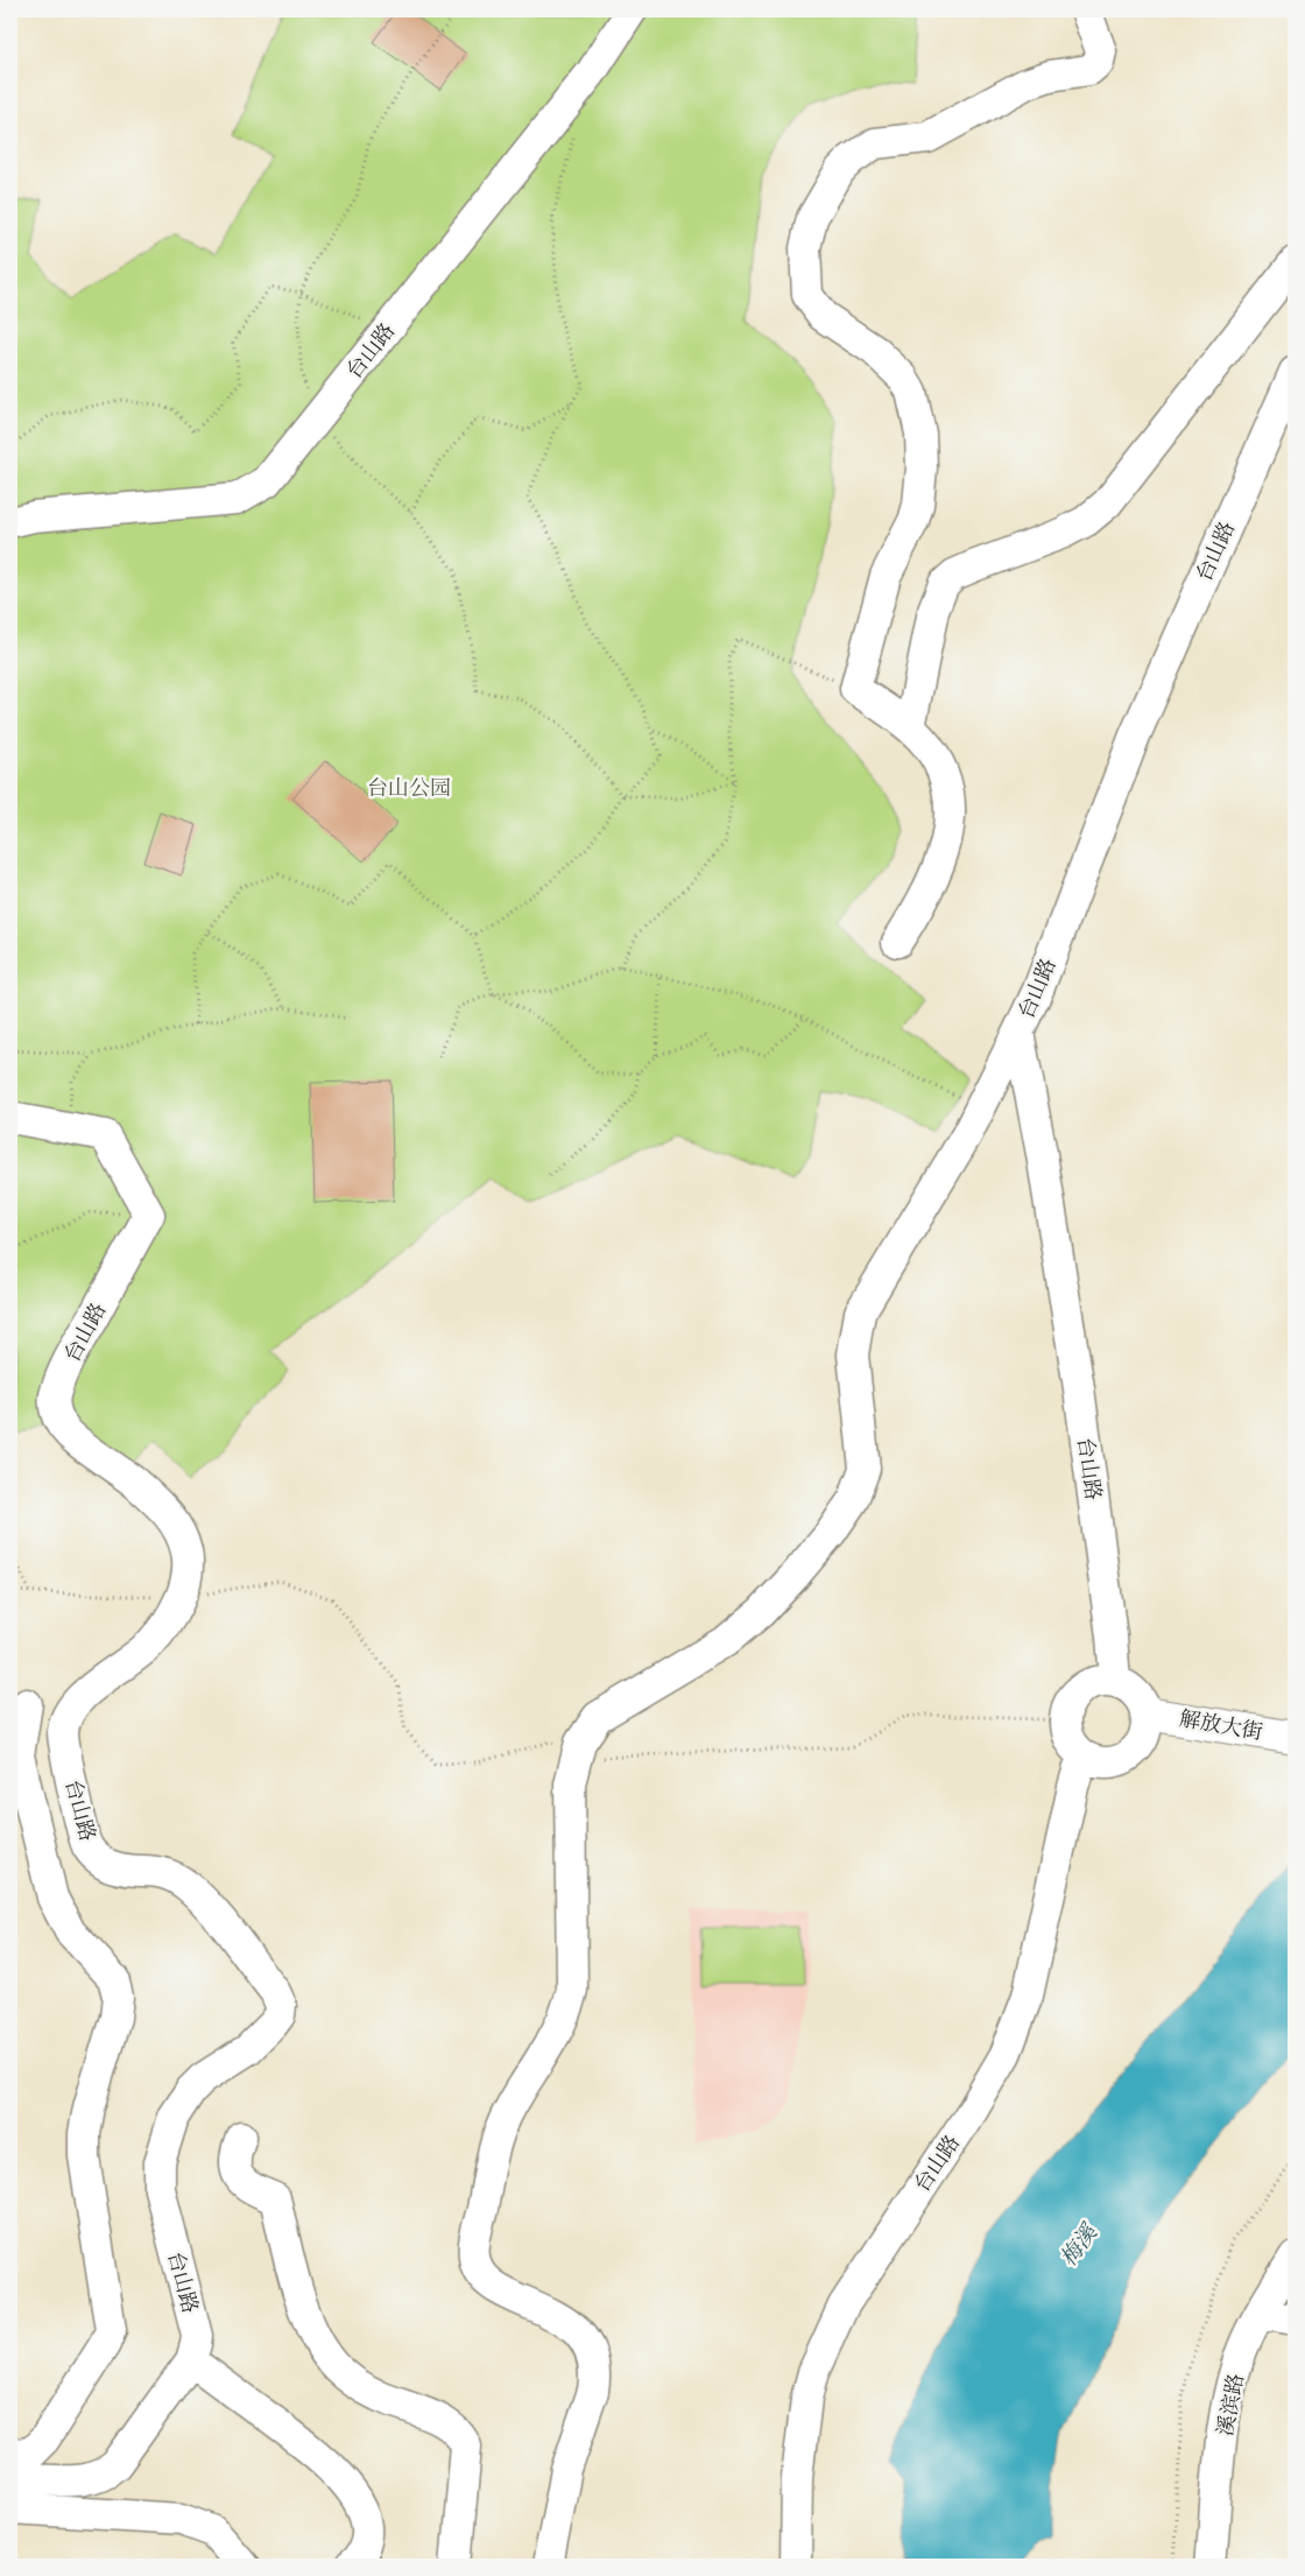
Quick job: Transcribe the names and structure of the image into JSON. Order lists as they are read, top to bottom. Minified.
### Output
{"streets":{"main road":["解放大街"],"street":["台山路","溪滨路"]},"crossings":[["台山路","解放大街"]],"water":["梅溪"],"parks":["台山公园"]}
